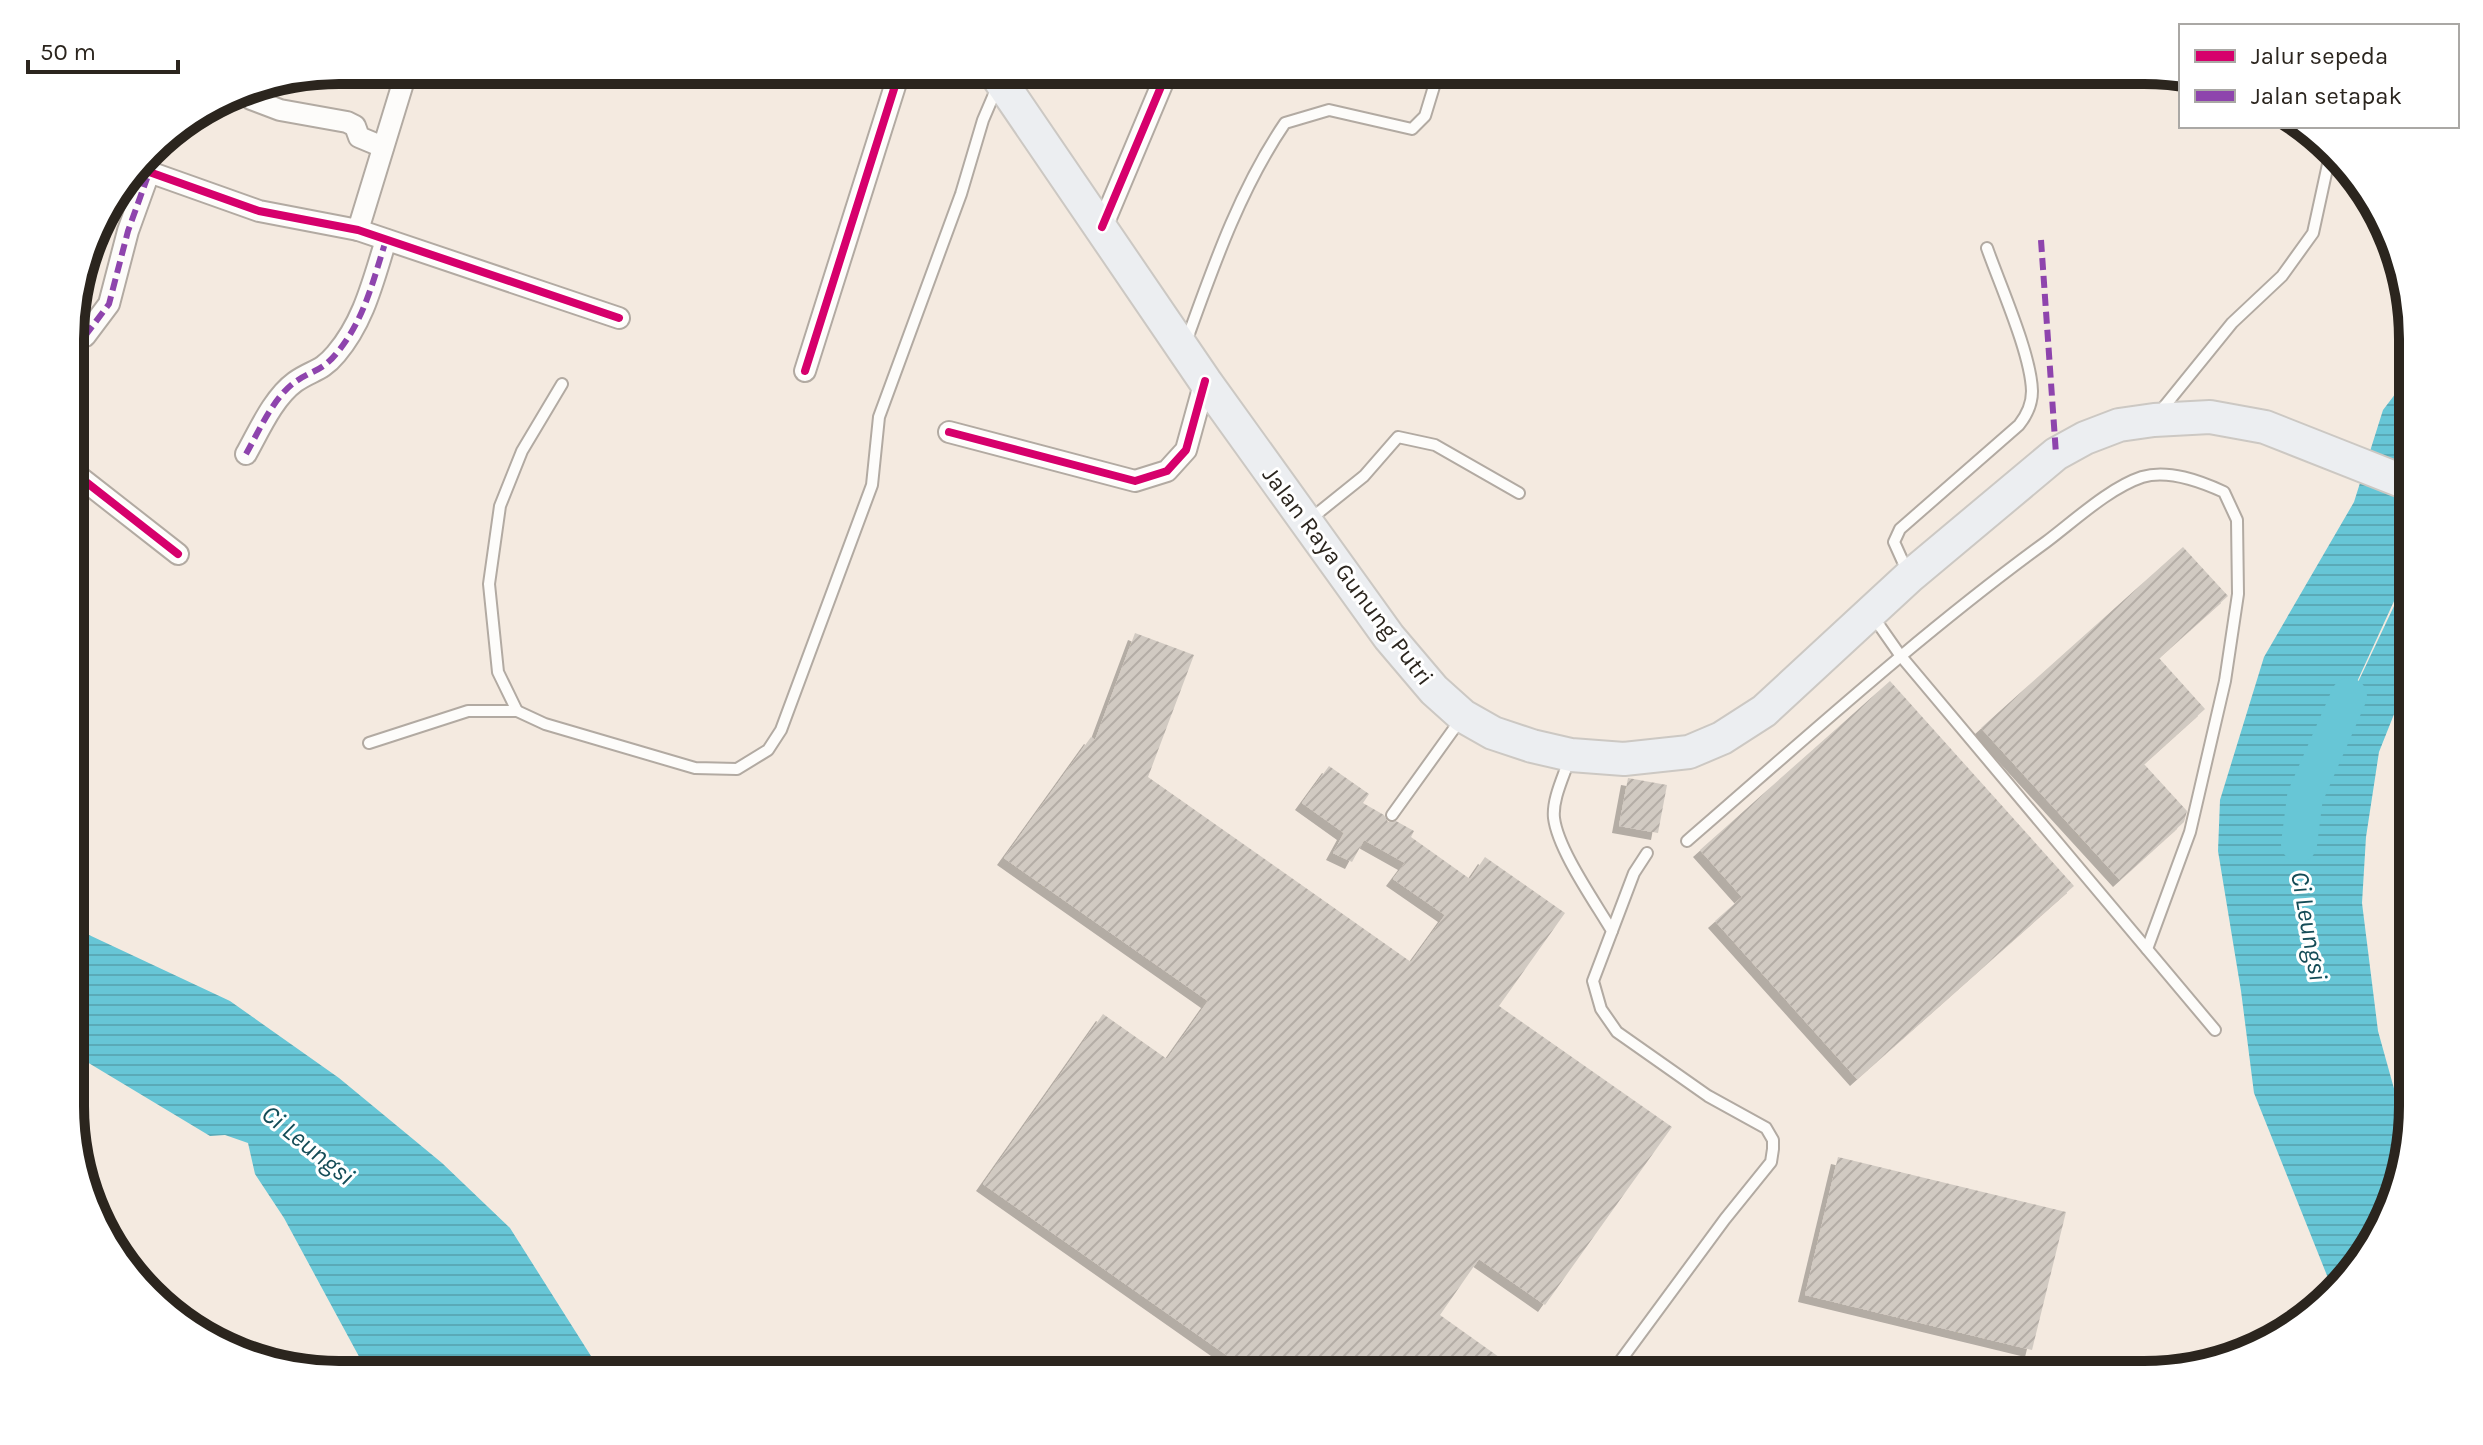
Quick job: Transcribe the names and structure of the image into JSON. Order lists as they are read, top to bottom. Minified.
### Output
{"streets":{"main road":["Jalan Raya Gunung Putri"]},"water":["Ci Leungsi"],"legend":["Jalur sepeda","Jalan setapak"],"scale_bar":"50 m"}
